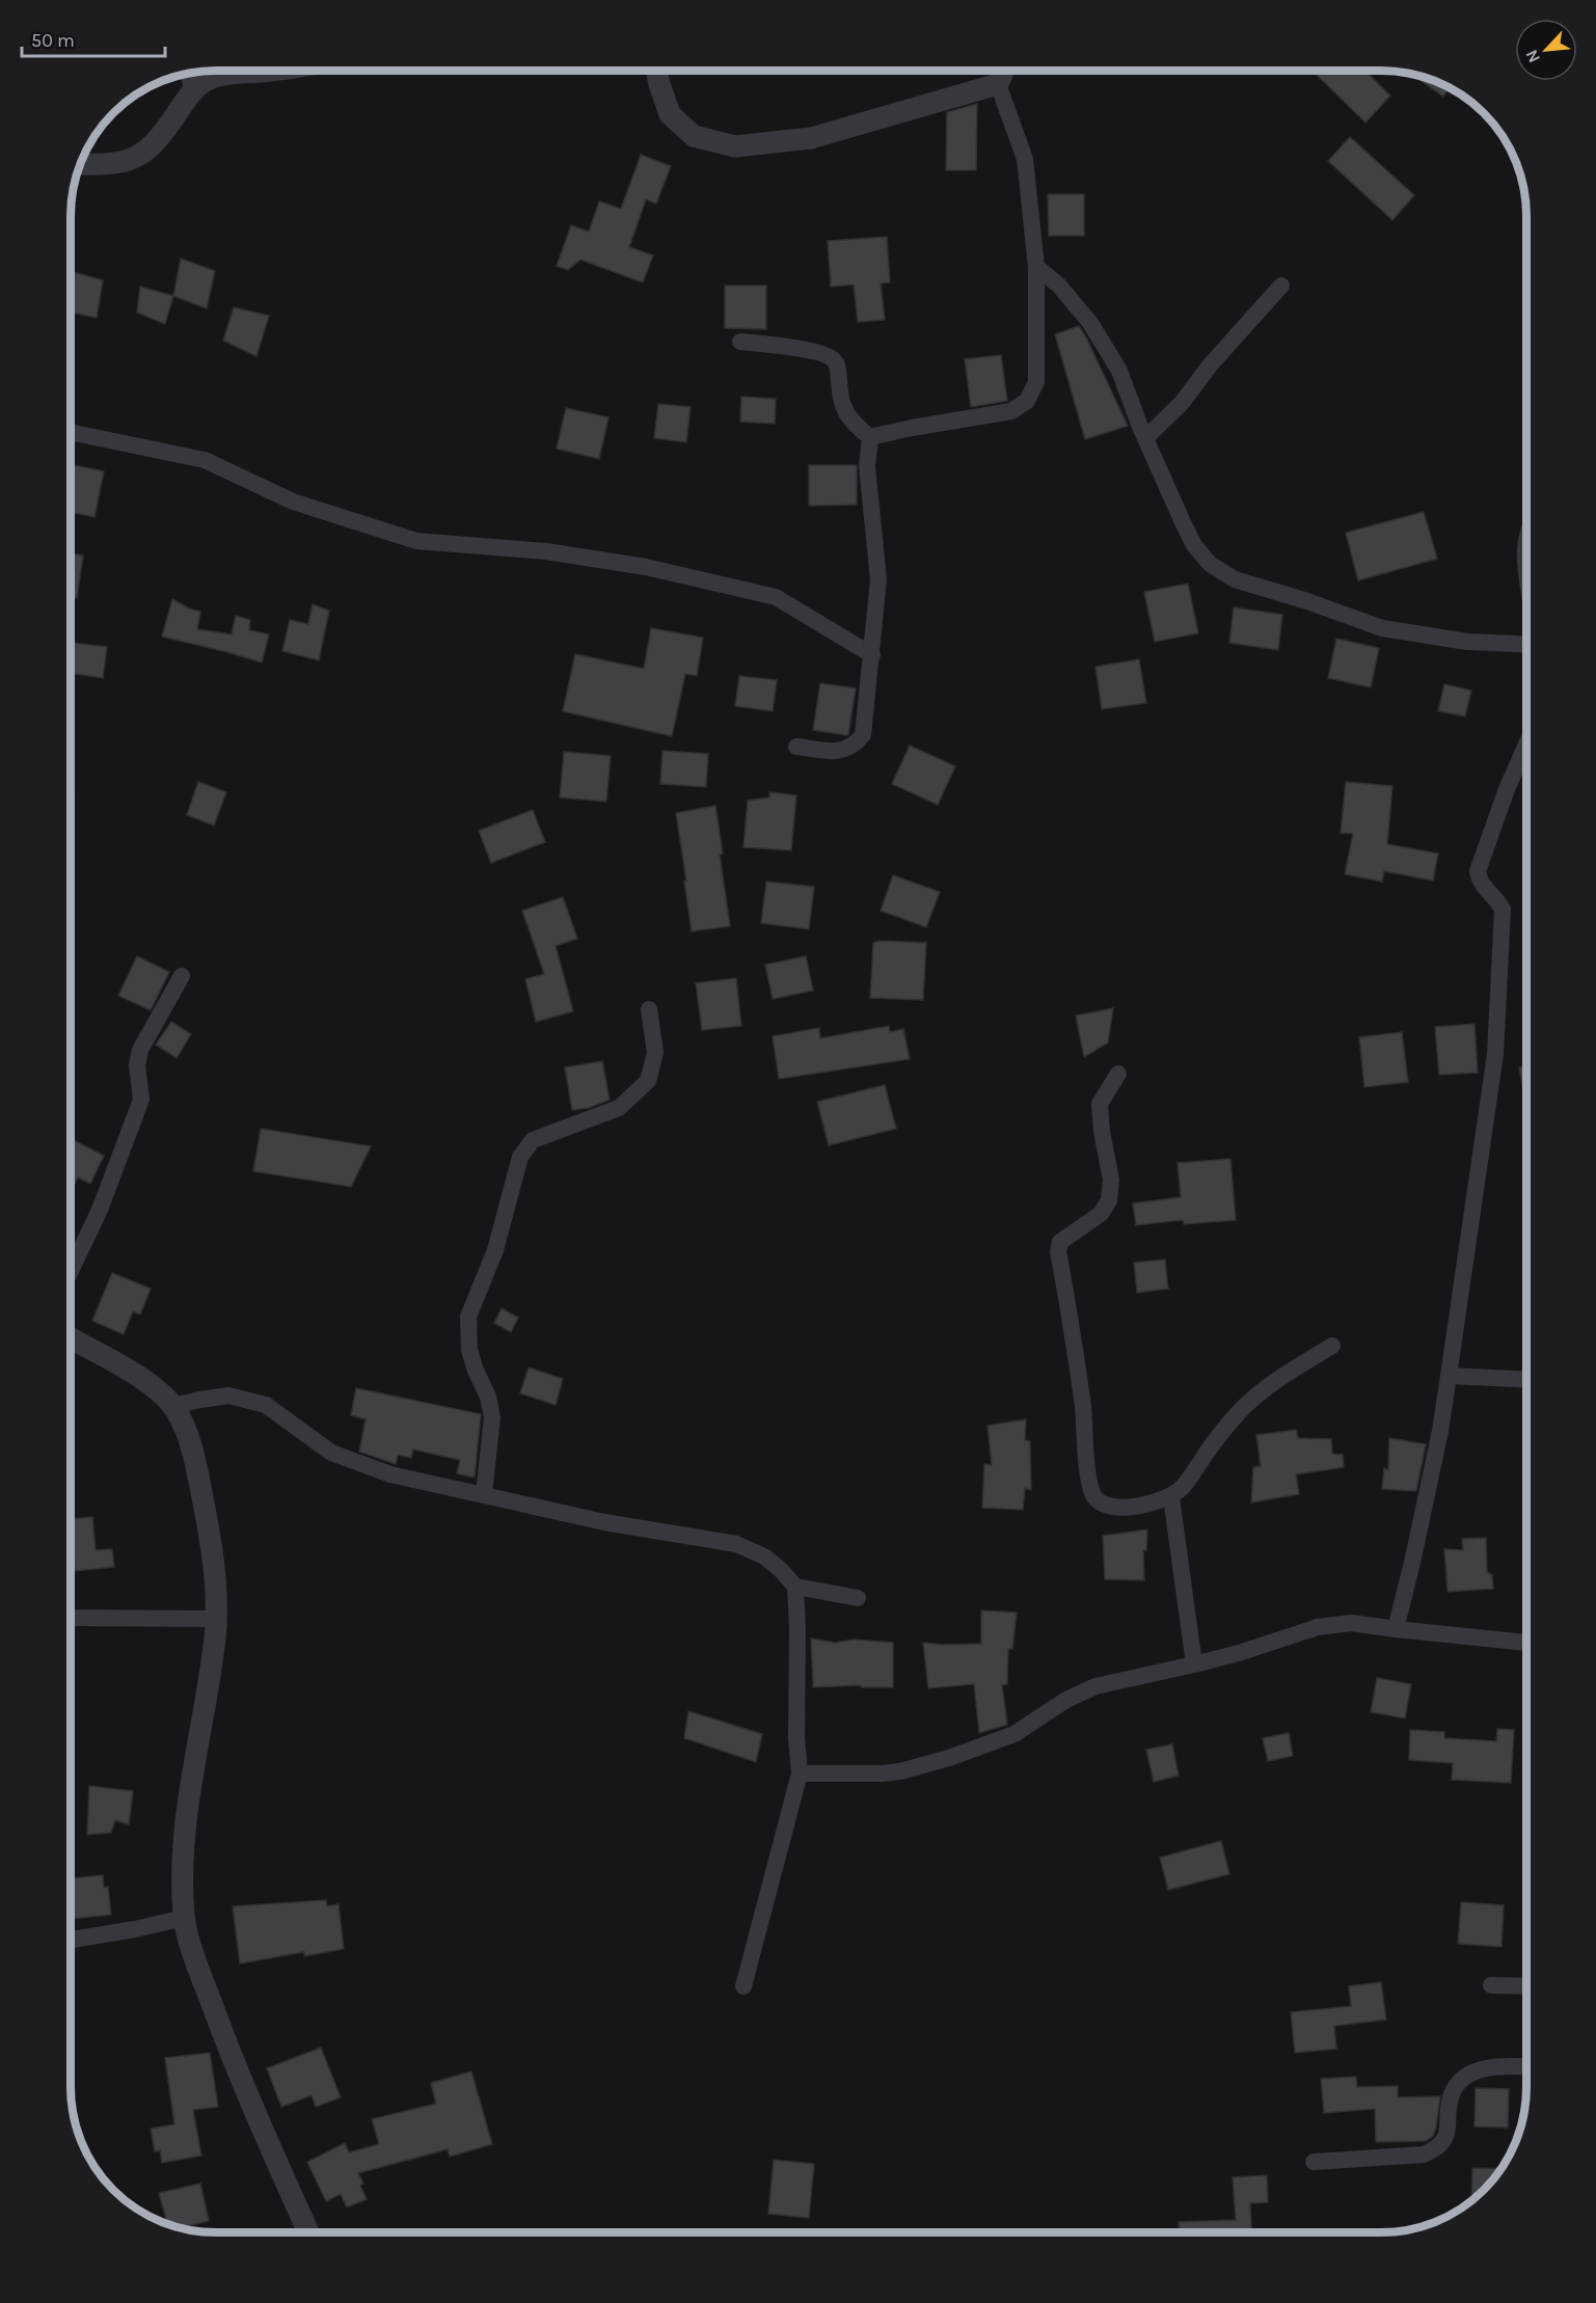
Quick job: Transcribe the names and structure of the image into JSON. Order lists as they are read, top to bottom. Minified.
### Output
{"scale_bar":"50 m","north":"bottom left"}
